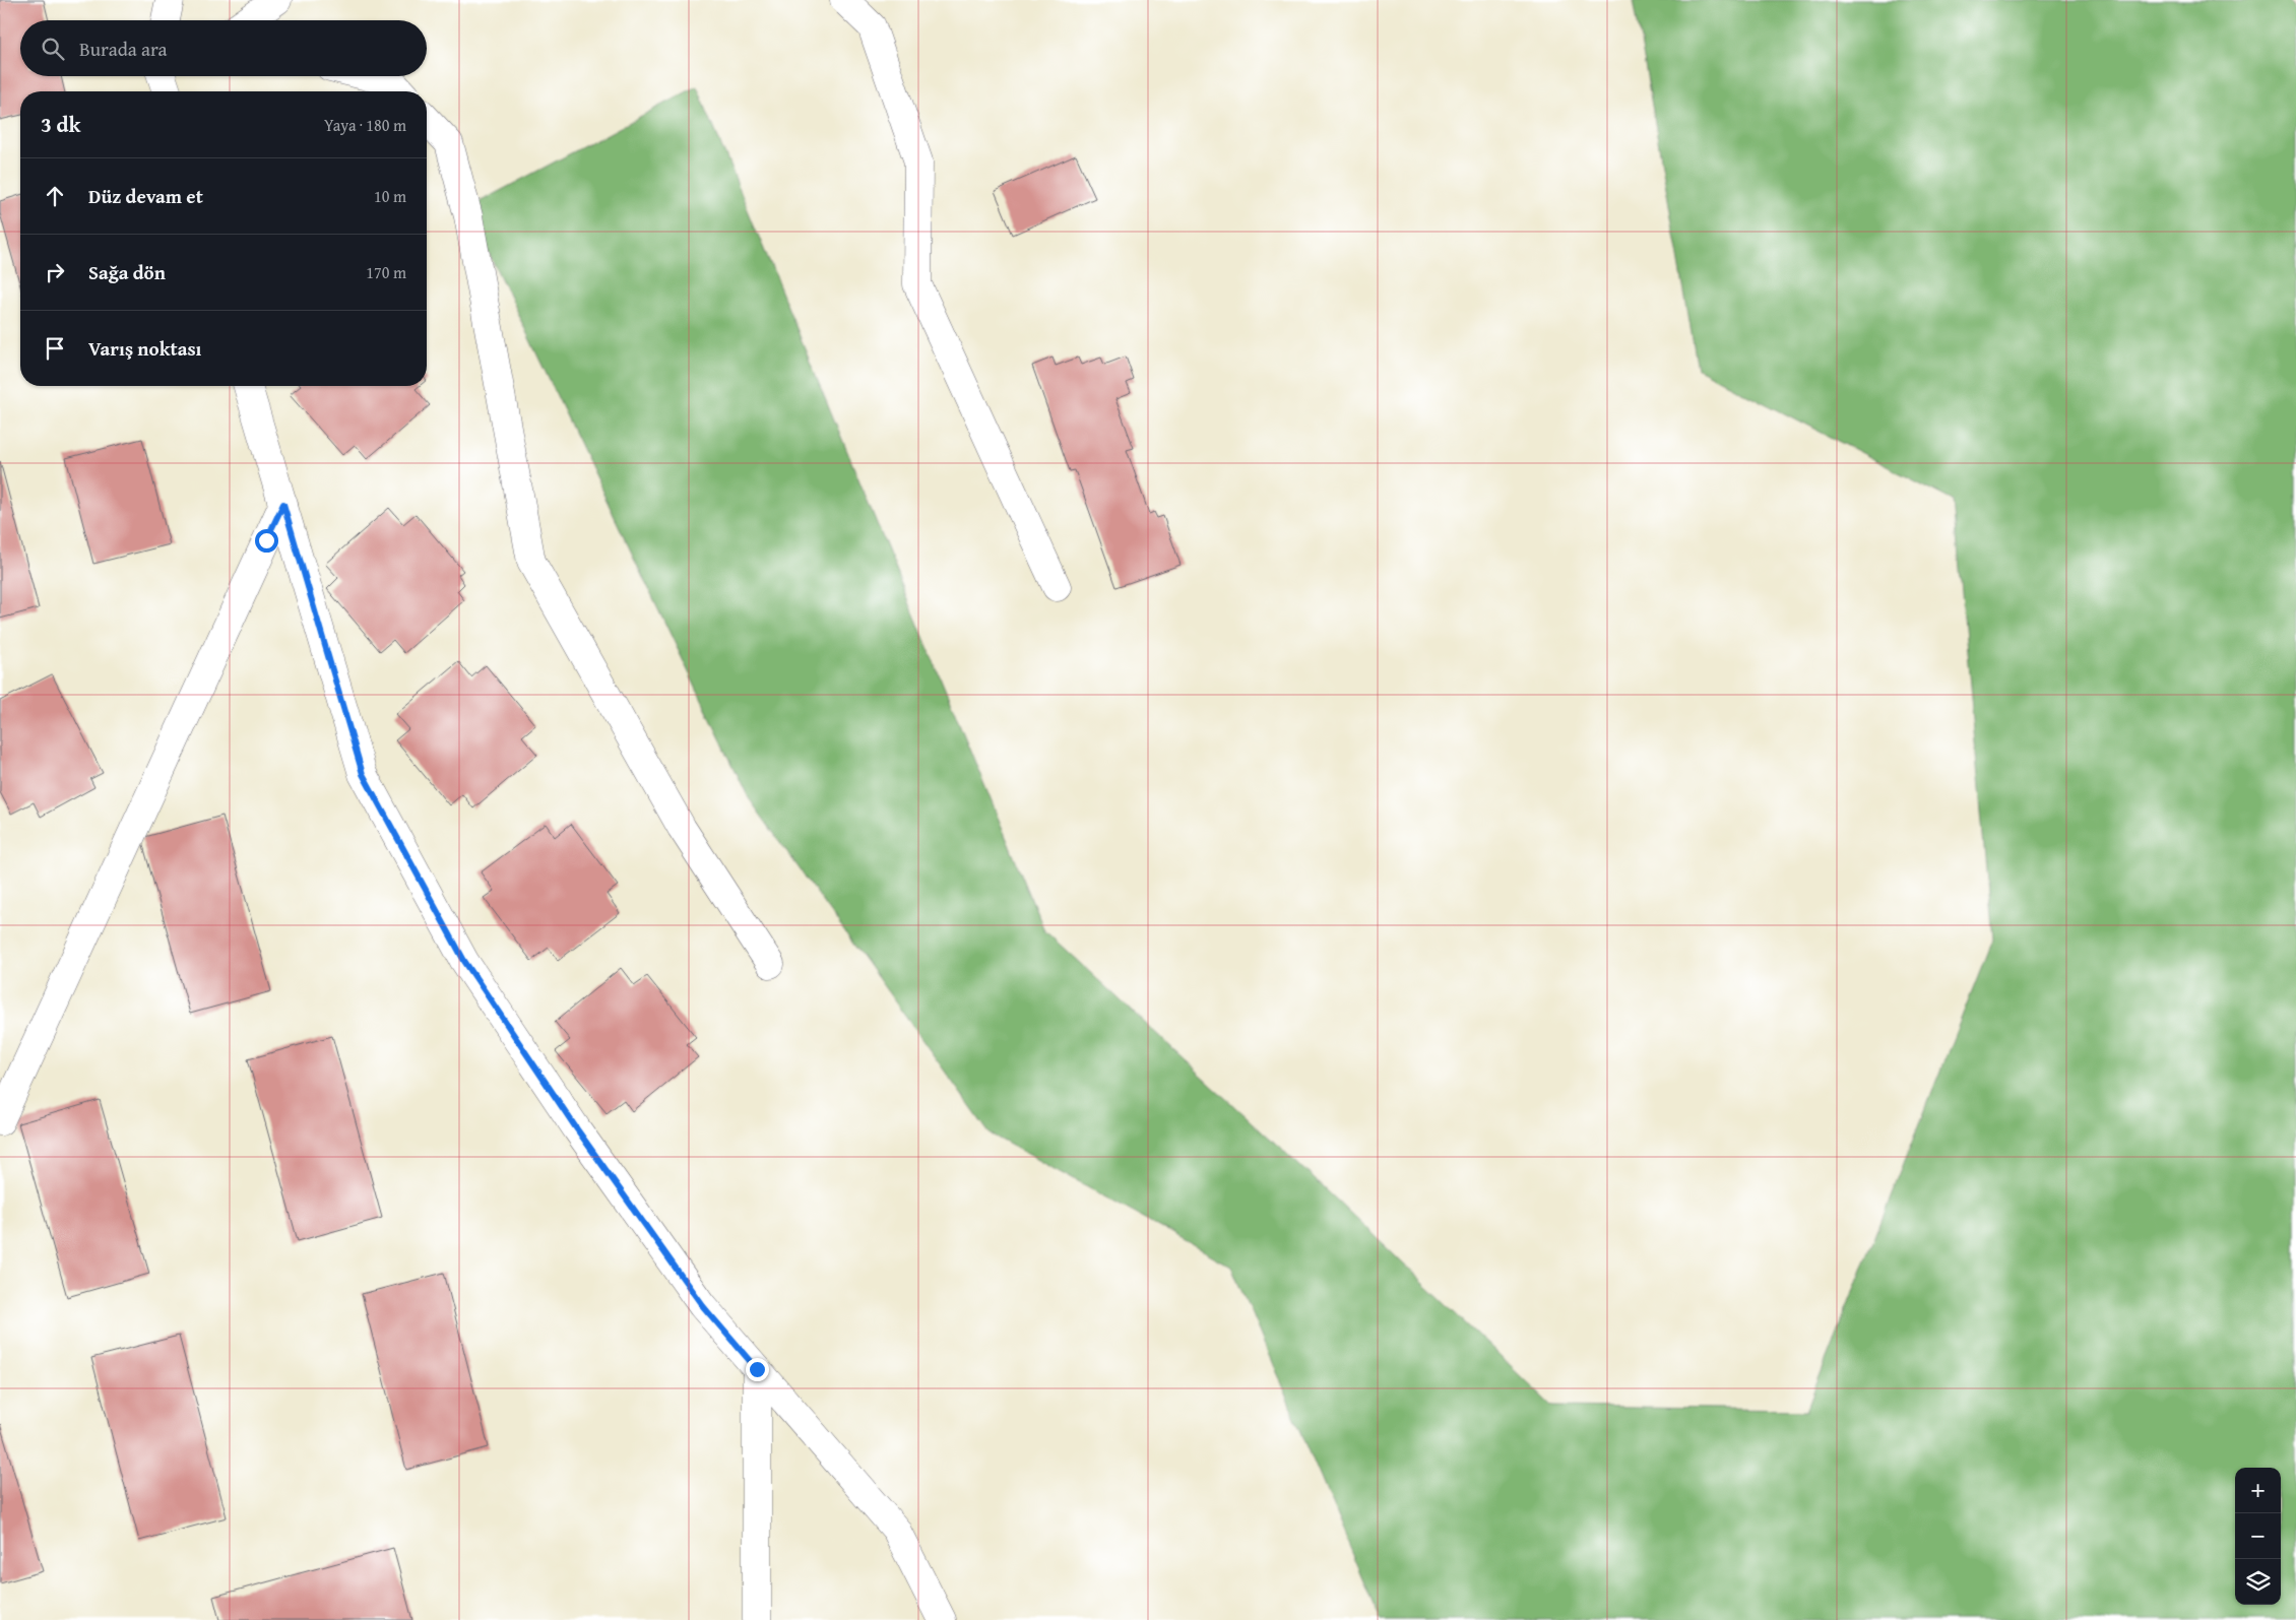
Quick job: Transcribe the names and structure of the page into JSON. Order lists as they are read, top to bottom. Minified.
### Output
{"page":{"search":"Burada ara","heading":["3 dk","Yaya · 180 m"],"list":[["Düz devam et","10 m"],["Sağa dön","170 m"],"Varış noktası"],"map_buttons":["+","−"]}}
